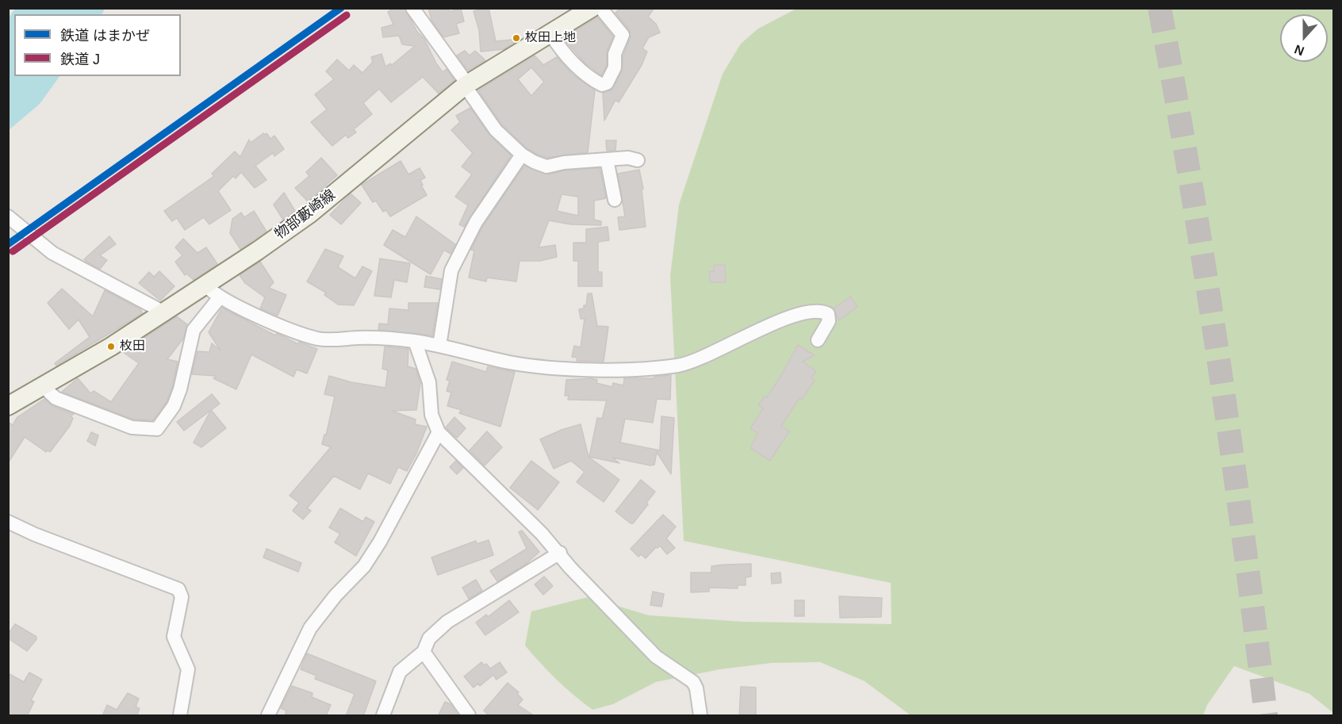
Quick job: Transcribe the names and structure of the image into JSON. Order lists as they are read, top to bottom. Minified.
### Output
{"streets":{"main road":["物部藪崎線"]},"places":["枚田上地","枚田"],"lines":["rail line はまかぜ","rail line J"],"legend":["鉄道 はまかぜ","鉄道 J"],"north":"bottom"}
